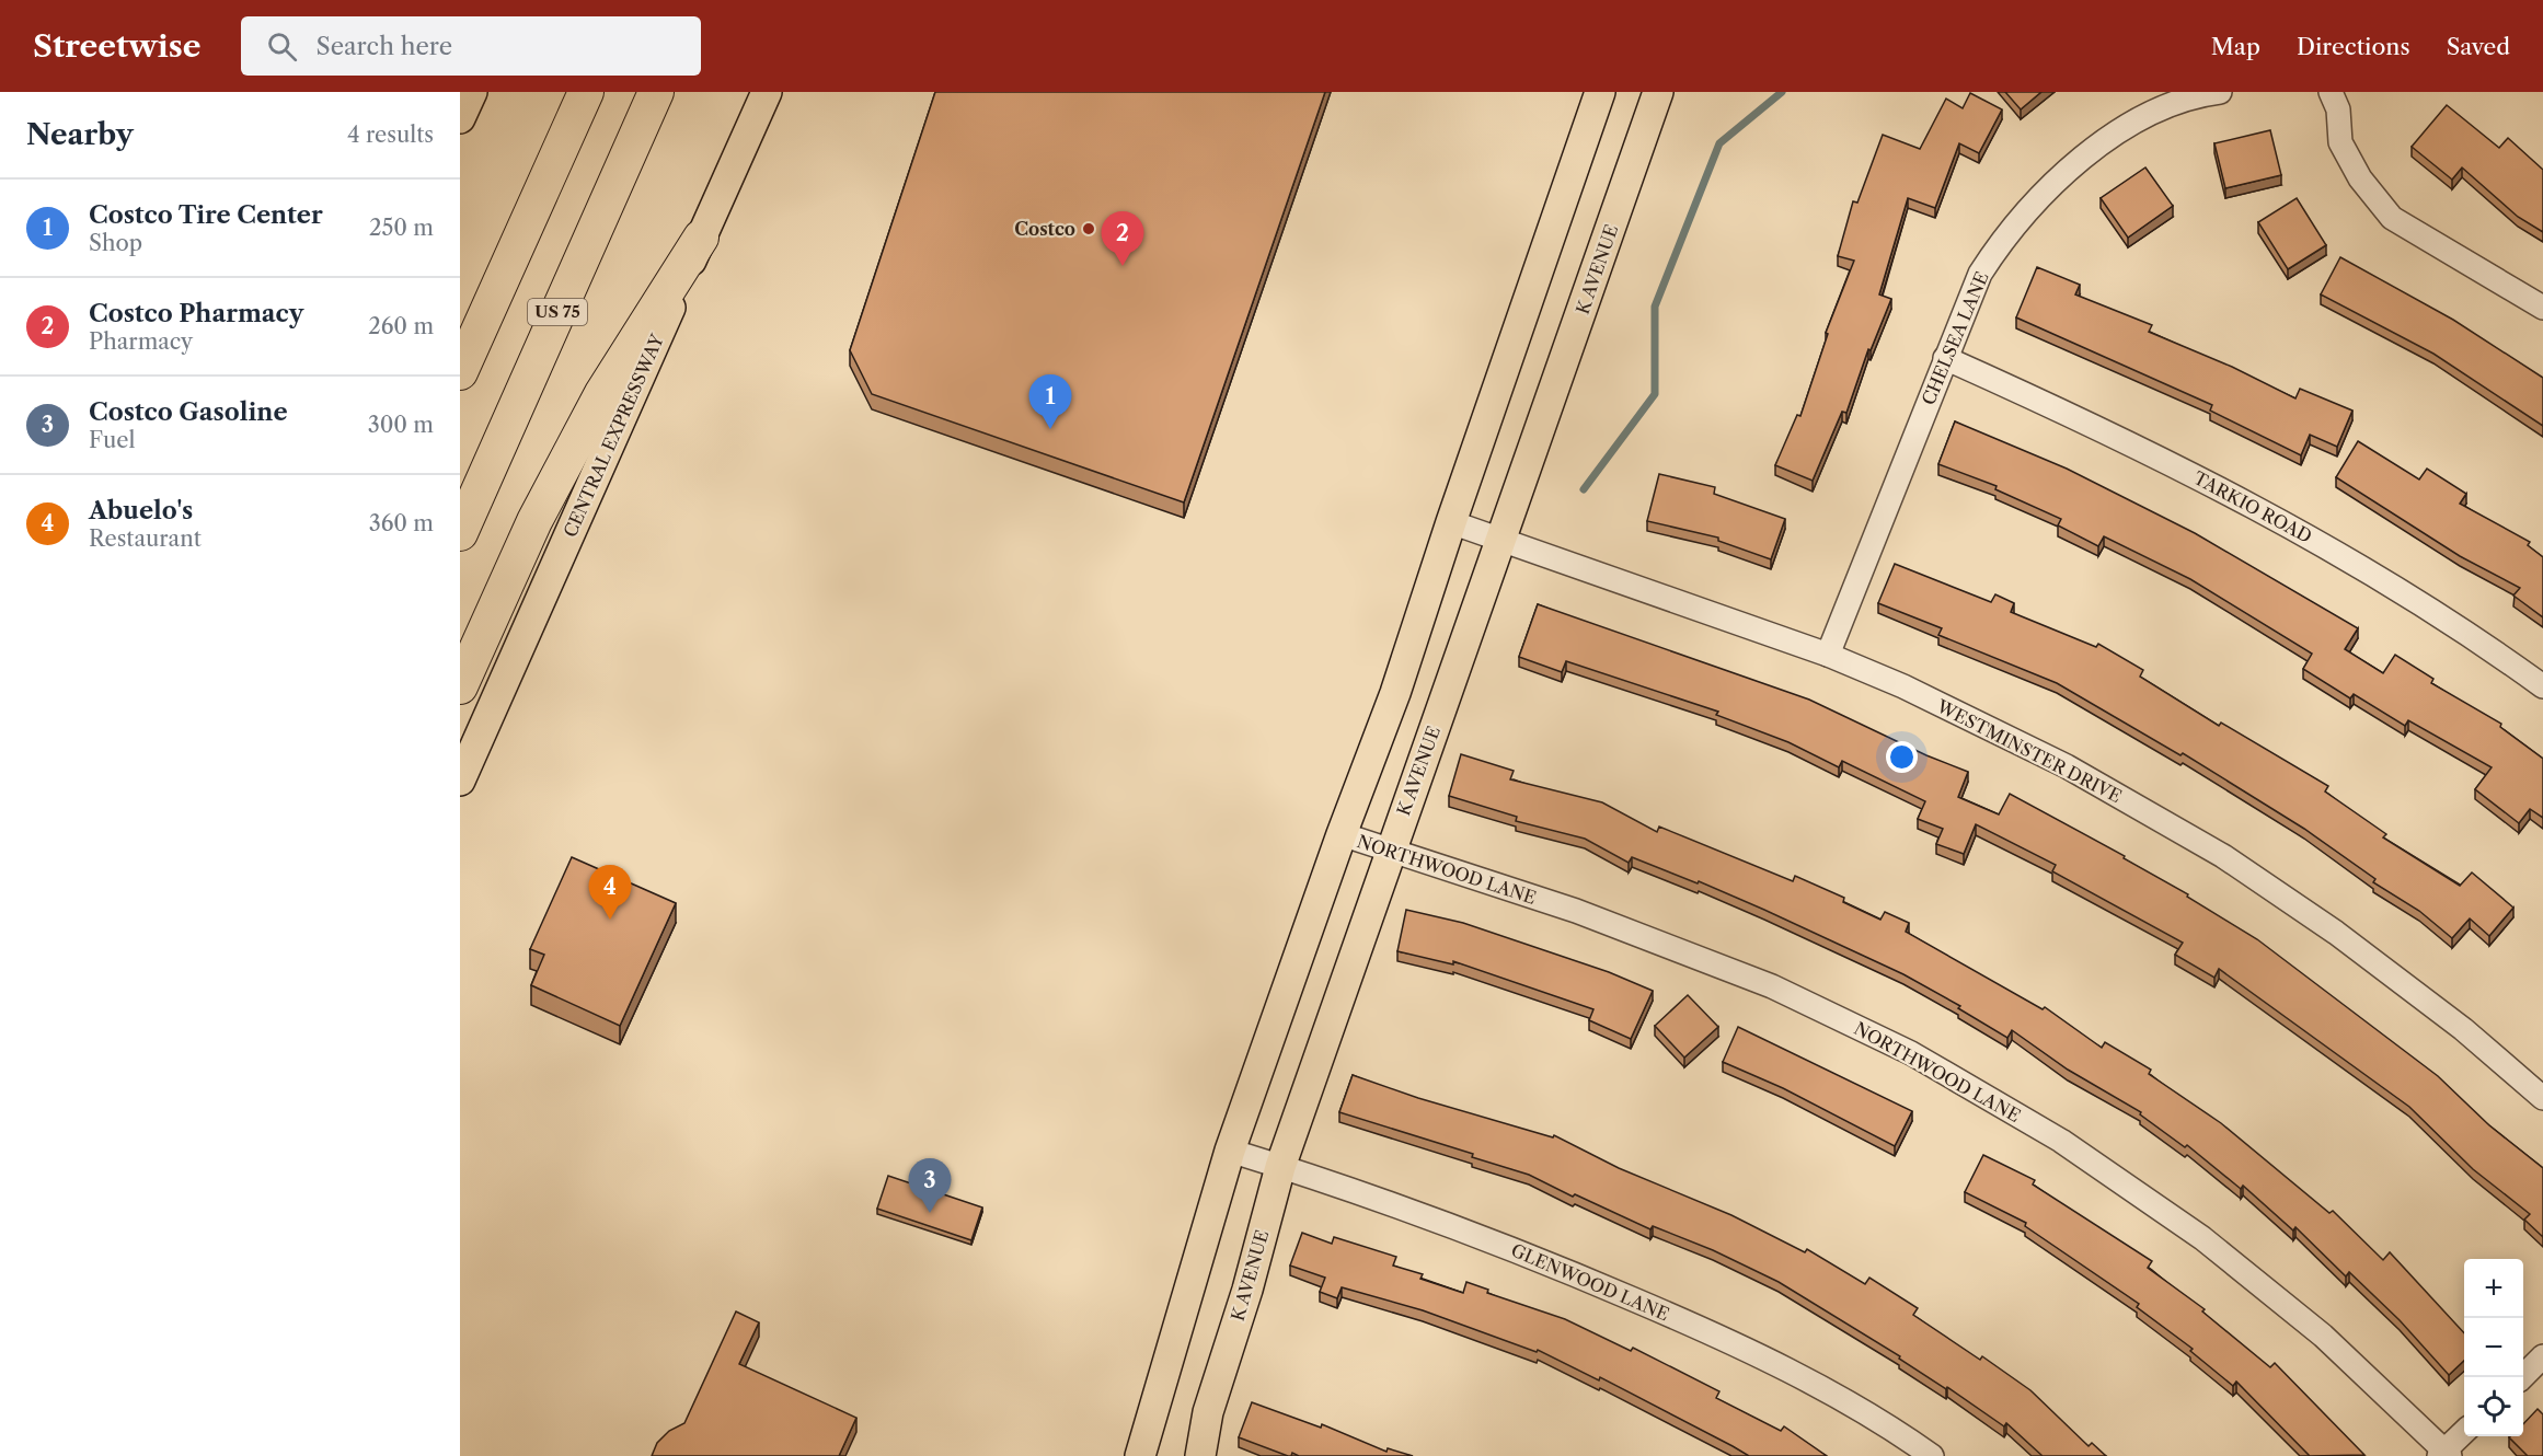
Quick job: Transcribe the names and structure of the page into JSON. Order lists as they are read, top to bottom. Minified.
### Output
{"streets":{"highway":["US 75"],"main road":["K AVENUE","CENTRAL EXPRESSWAY"],"street":["CHELSEA LANE","TARKIO ROAD","WESTMINSTER DRIVE","NORTHWOOD LANE","GLENWOOD LANE"]},"crossings":[["K AVENUE","WESTMINSTER DRIVE"],["K AVENUE","NORTHWOOD LANE"],["K AVENUE","GLENWOOD LANE"],["CHELSEA LANE","TARKIO ROAD"],["CHELSEA LANE","WESTMINSTER DRIVE"]],"places":["Costco"],"page":{"header":"Streetwise","search":"Search here","nav":["Map","Directions","Saved"],"heading":["Nearby","4 results"],"list":[{"mark":"1","name":"Costco Tire Center","note":"Shop","value":"250 m"},{"mark":"2","name":"Costco Pharmacy","note":"Pharmacy","value":"260 m"},{"mark":"3","name":"Costco Gasoline","note":"Fuel","value":"300 m"},{"mark":"4","name":"Abuelo's","note":"Restaurant","value":"360 m"}],"pins":["2","1","4","3"],"map_buttons":["+","−"]}}
